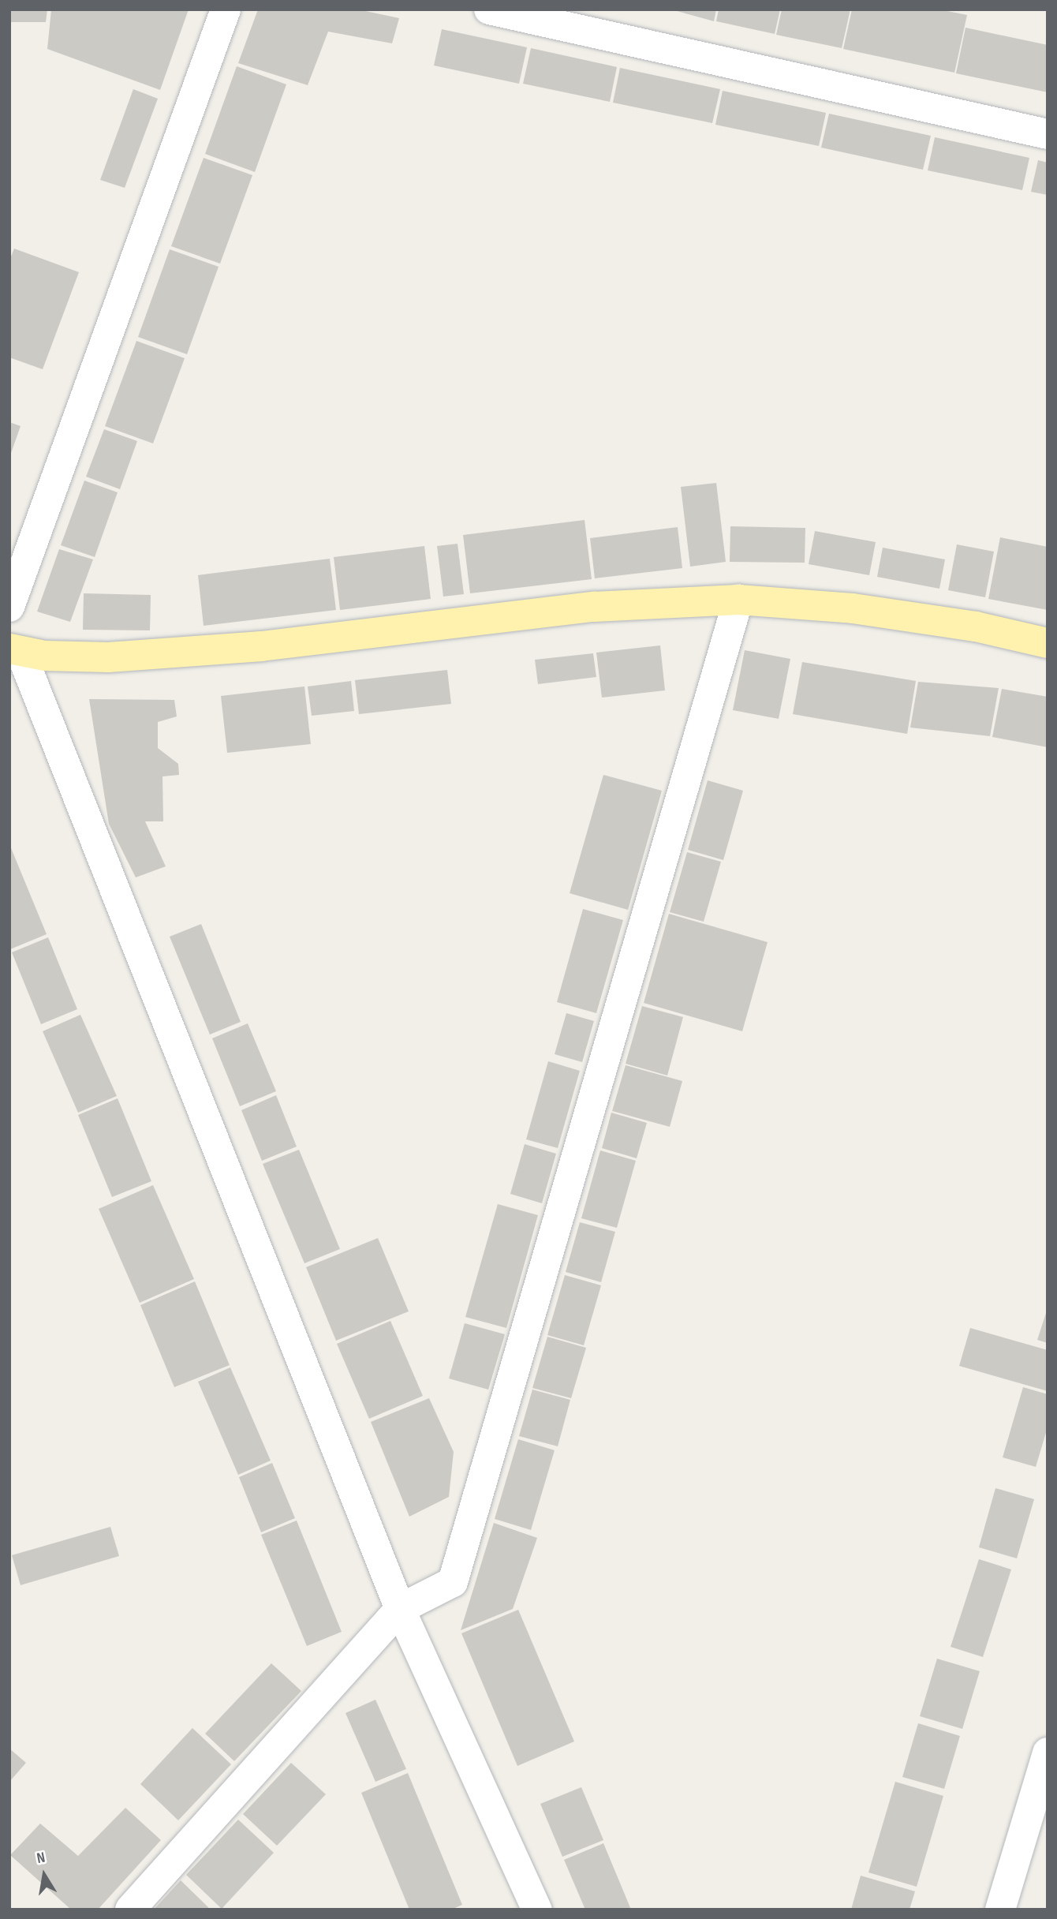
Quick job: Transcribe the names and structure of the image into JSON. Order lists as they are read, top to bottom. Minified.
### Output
{"north":"top"}
